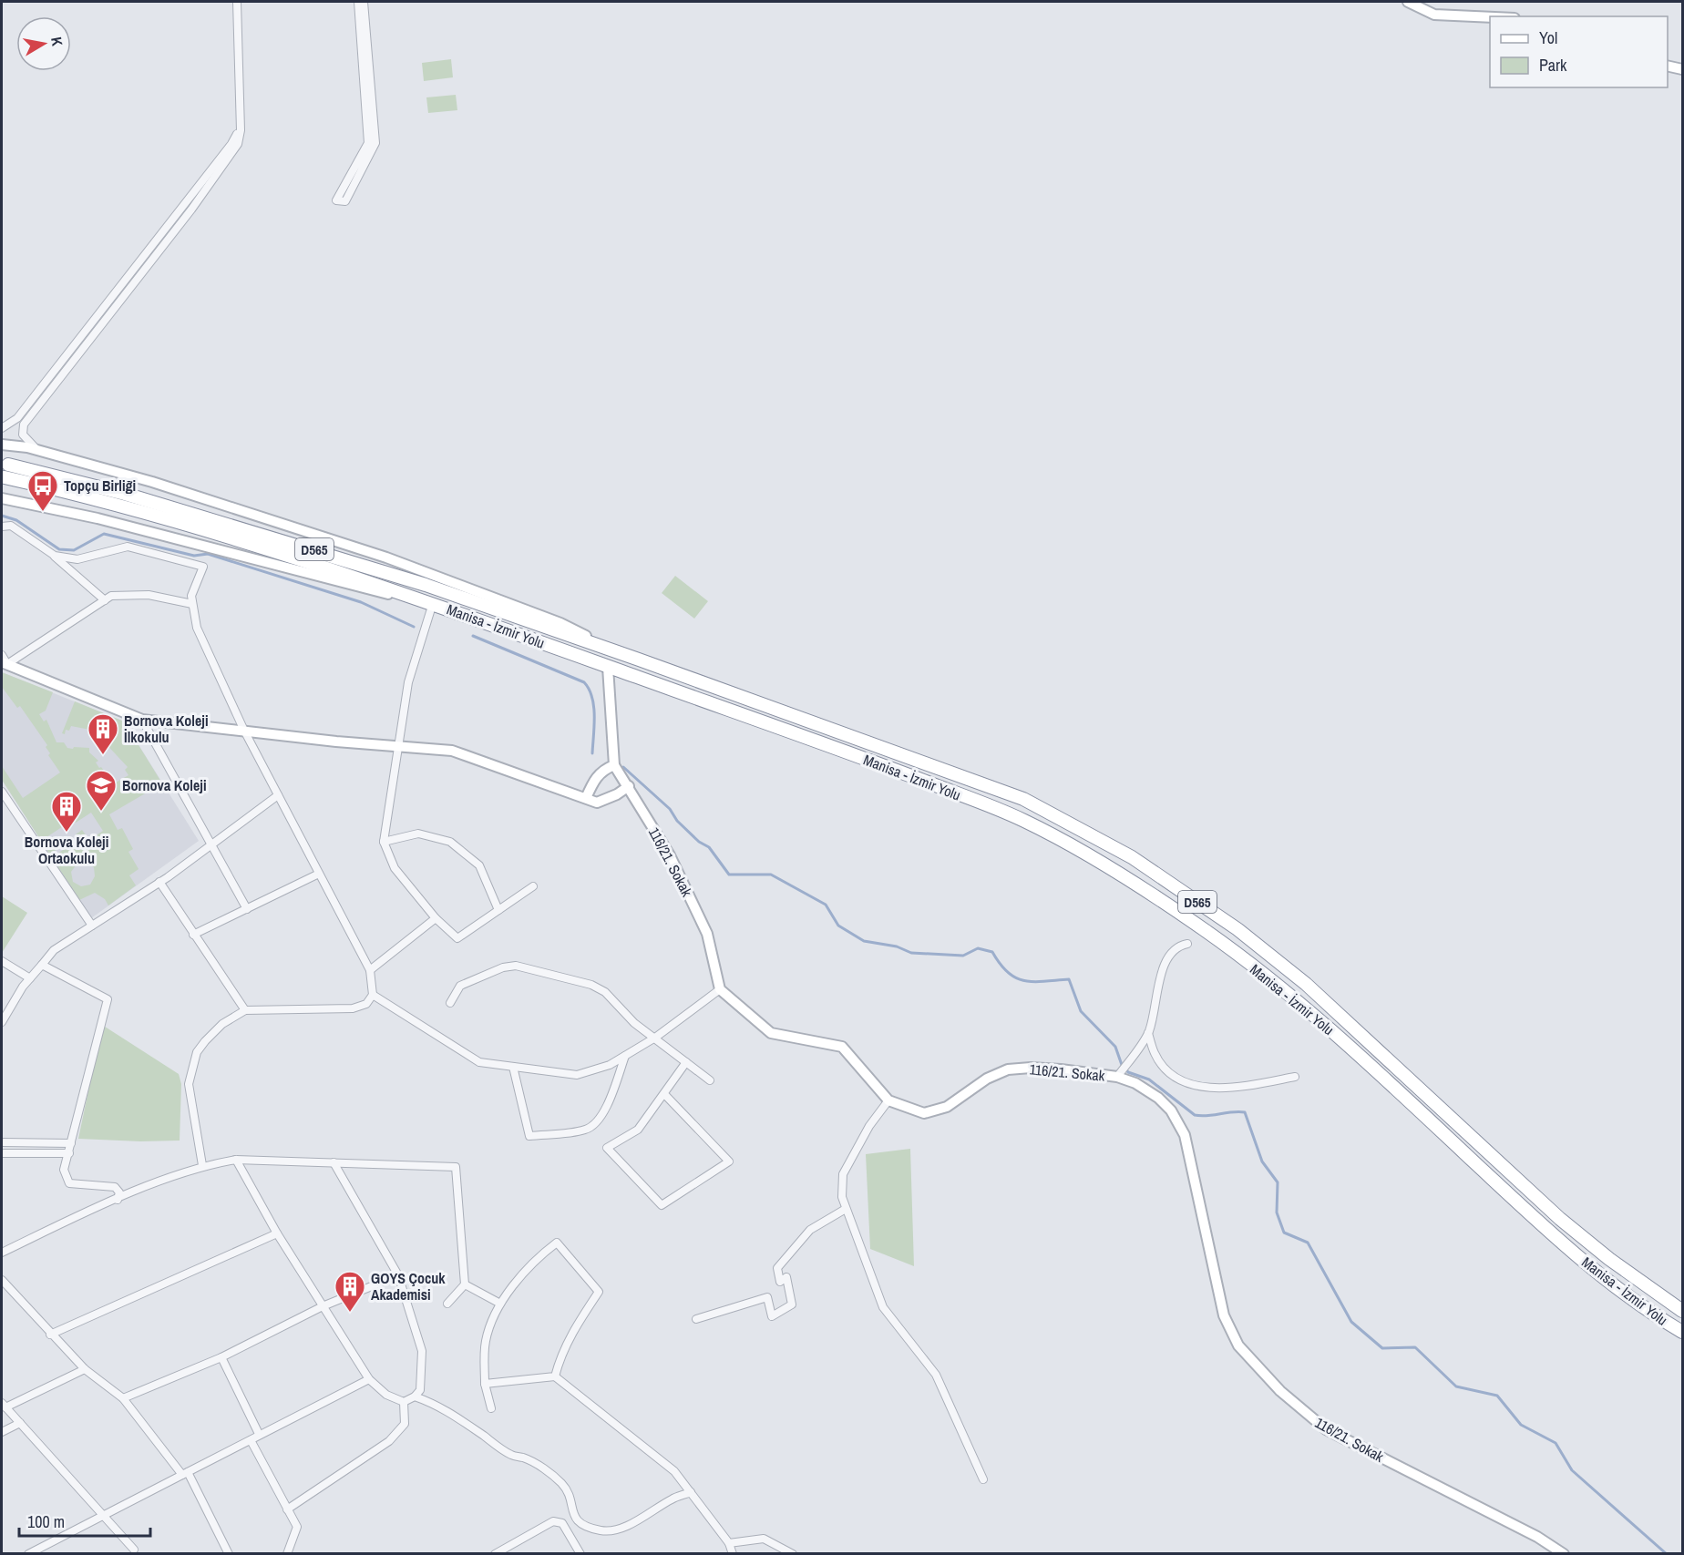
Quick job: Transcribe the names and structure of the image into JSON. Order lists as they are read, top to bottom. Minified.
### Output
{"streets":{"highway":["D565","Manisa - İzmir Yolu"],"street":["116/21. Sokak"]},"places":{"bus stop":["Topçu Birliği"],"building":["Bornova Koleji İlkokulu","Bornova Koleji Ortaokulu","GOYS Çocuk Akademisi"],"school or university":["Bornova Koleji"]},"legend":["Yol","Park"],"scale_bar":"100 m","north":"right"}
